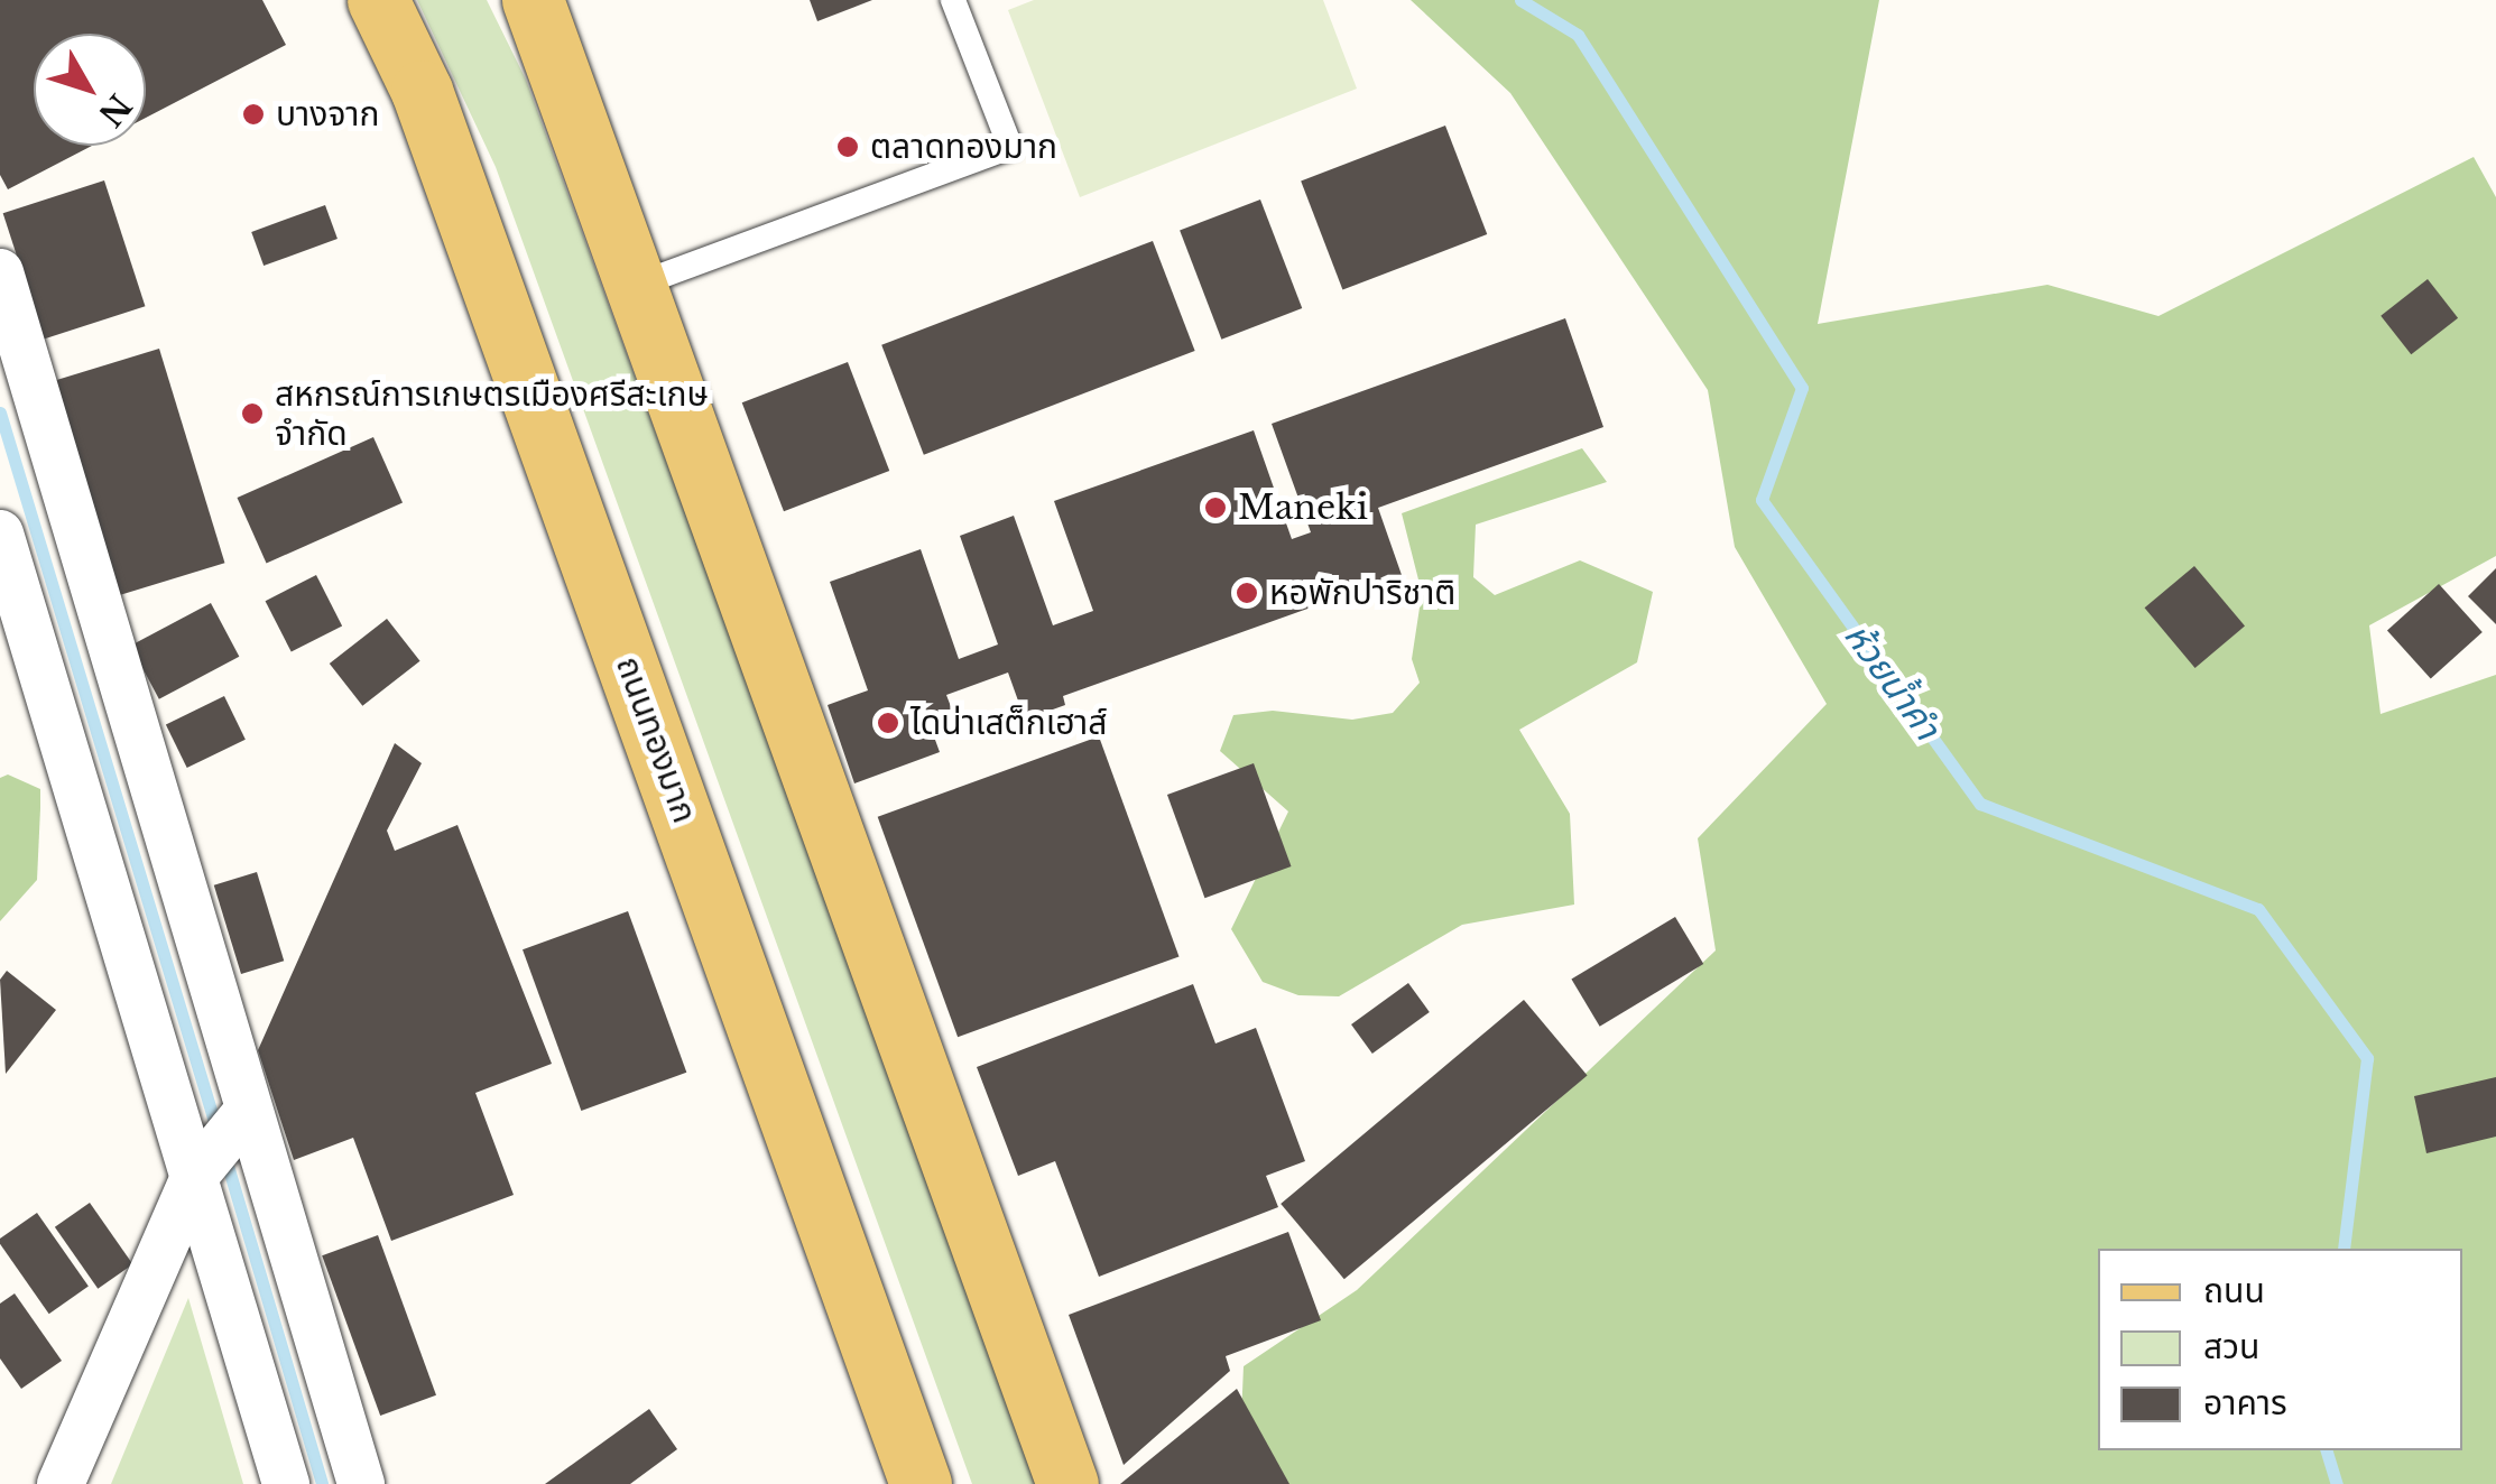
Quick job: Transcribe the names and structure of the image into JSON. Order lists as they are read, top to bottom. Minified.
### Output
{"streets":{"main road":["ถนนทองมาก"]},"water":["ห้วยน้ำคำ"],"places":["บางจาก","ตลาดทองมาก","สหกรณ์การเกษตรเมืองศรีสะเกษ จำกัด","Maneki","หอพักปาริชาติ","ไดน่าเสต็กเฮาส์"],"legend":["ถนน","สวน","อาคาร"],"north":"bottom right"}
